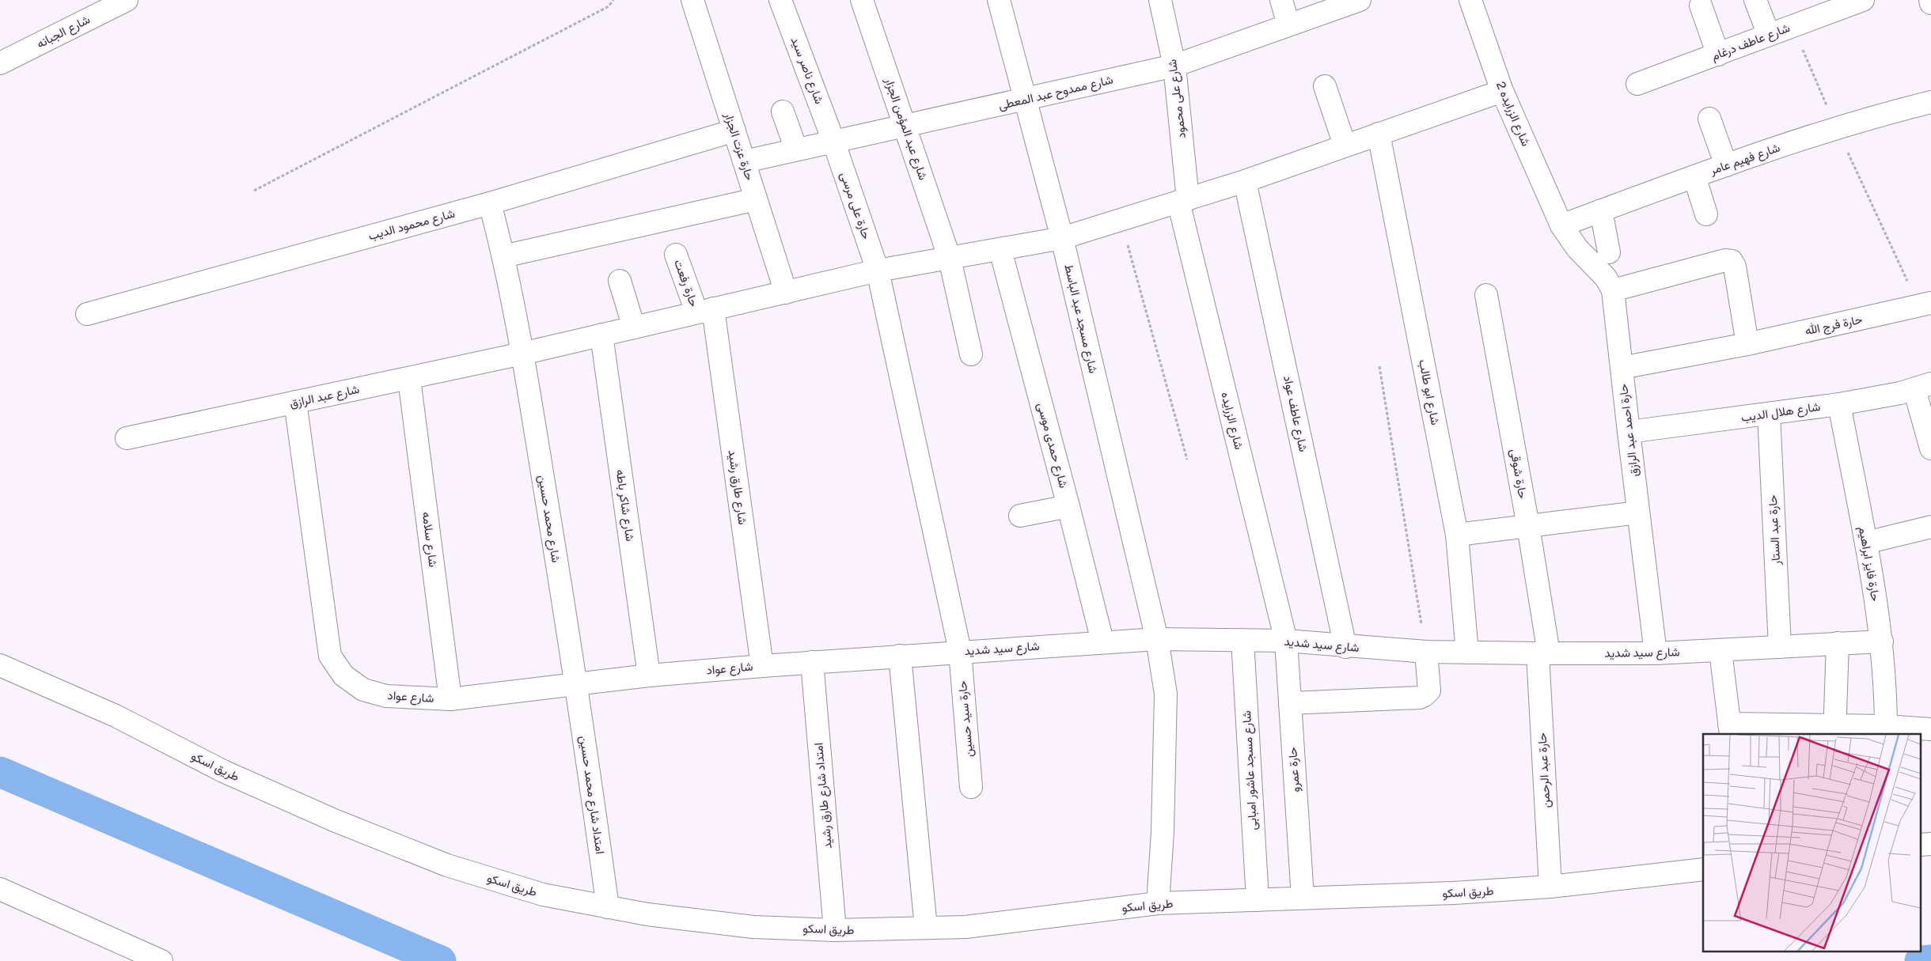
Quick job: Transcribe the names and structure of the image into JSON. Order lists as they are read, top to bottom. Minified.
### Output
{"streets":{"street":["شارع الجبانه","شارع عاطف درغام","شارع ناصر سيد","شارع ممدوح عبد المعطى","شارع على محمود","شارع الزرايده 2","شارع عبد المؤمن الجزار","حارة عزت الجزار","شارع فهيم عامر","حارة على مرسى","شارع محمود الديب","حارة رفعت","شارع مسجد عبد الباسط","حارة فرج الله","شارع ابو طالب","شارع عبد الرازق","شارع هلال الديب","شارع عاطف عواد","شارع الزرايده","حارة احمد عبد الرازق","شارع حمدى موسى","حارة شوقى","شارع طارق رشيد","شارع شاكر باطه","شارع محمد حسين","حارة عبد الستار","شارع سلامه","حارة فايز ابراهيم","شارع سيد شديد","شارع عواد","حارة سيد حسين","طريق اسكو","حارة عمرو","شارع مسجد عاشور امبابى","حارة عبد الرحمن","امتداد شارع محمد حسين","امتداد شارع طارق رشيد"]},"crossings":[["شارع ناصر سيد","شارع ممدوح عبد المعطى"],["شارع ناصر سيد","حارة على مرسى"],["شارع ممدوح عبد المعطى","شارع على محمود"],["شارع ممدوح عبد المعطى","شارع عبد المؤمن الجزار"],["شارع ممدوح عبد المعطى","حارة عزت الجزار"],["شارع ممدوح عبد المعطى","حارة على مرسى"],["شارع ممدوح عبد المعطى","شارع مسجد عبد الباسط"],["شارع على محمود","شارع عبد الرازق"],["شارع على محمود","شارع الزرايده"],["شارع الزرايده 2","شارع فهيم عامر"],["شارع الزرايده 2","شارع عبد الرازق"],["شارع الزرايده 2","حارة احمد عبد الرازق"],["شارع عبد المؤمن الجزار","شارع عبد الرازق"],["حارة عزت الجزار","شارع محمود الديب"],["حارة عزت الجزار","شارع عبد الرازق"],["شارع فهيم عامر","حارة احمد عبد الرازق"],["حارة على مرسى","شارع عبد الرازق"],["حارة على مرسى","شارع سيد شديد"],["حارة على مرسى","حارة سيد حسين"],["شارع محمود الديب","شارع محمد حسين"],["حارة رفعت","شارع عبد الرازق"],["حارة رفعت","شارع طارق رشيد"],["شارع مسجد عبد الباسط","شارع عبد الرازق"],["شارع مسجد عبد الباسط","شارع سيد شديد"],["شارع مسجد عبد الباسط","طريق اسكو"],["حارة فرج الله","حارة احمد عبد الرازق"],["شارع ابو طالب","شارع عبد الرازق"],["شارع ابو طالب","شارع سيد شديد"],["شارع عبد الرازق","شارع عاطف عواد"],["شارع عبد الرازق","شارع الزرايده"],["شارع عبد الرازق","شارع حمدى موسى"],["شارع عبد الرازق","شارع طارق رشيد"],["شارع عبد الرازق","شارع شاكر باطه"],["شارع عبد الرازق","شارع محمد حسين"],["شارع عبد الرازق","شارع سلامه"],["شارع عبد الرازق","شارع عواد"],["شارع هلال الديب","حارة احمد عبد الرازق"],["شارع هلال الديب","حارة عبد الستار"],["شارع هلال الديب","حارة فايز ابراهيم"],["شارع عاطف عواد","شارع سيد شديد"],["شارع الزرايده","شارع سيد شديد"],["شارع الزرايده","حارة عمرو"],["حارة احمد عبد الرازق","شارع سيد شديد"],["شارع حمدى موسى","شارع سيد شديد"],["حارة شوقى","شارع سيد شديد"],["حارة شوقى","حارة عبد الرحمن"],["شارع طارق رشيد","شارع سيد شديد"],["شارع طارق رشيد","شارع عواد"],["شارع شاكر باطه","شارع عواد"],["شارع محمد حسين","شارع عواد"],["شارع محمد حسين","امتداد شارع محمد حسين"],["حارة عبد الستار","شارع سيد شديد"],["شارع سلامه","شارع عواد"],["حارة فايز ابراهيم","شارع سيد شديد"],["شارع سيد شديد","شارع عواد"],["شارع سيد شديد","حارة سيد حسين"],["شارع سيد شديد","حارة عمرو"],["شارع سيد شديد","شارع مسجد عاشور امبابى"],["شارع سيد شديد","حارة عبد الرحمن"],["شارع سيد شديد","امتداد شارع طارق رشيد"],["شارع عواد","امتداد شارع محمد حسين"],["طريق اسكو","حارة عمرو"],["طريق اسكو","شارع مسجد عاشور امبابى"],["طريق اسكو","حارة عبد الرحمن"],["طريق اسكو","امتداد شارع محمد حسين"],["طريق اسكو","امتداد شارع طارق رشيد"]]}
